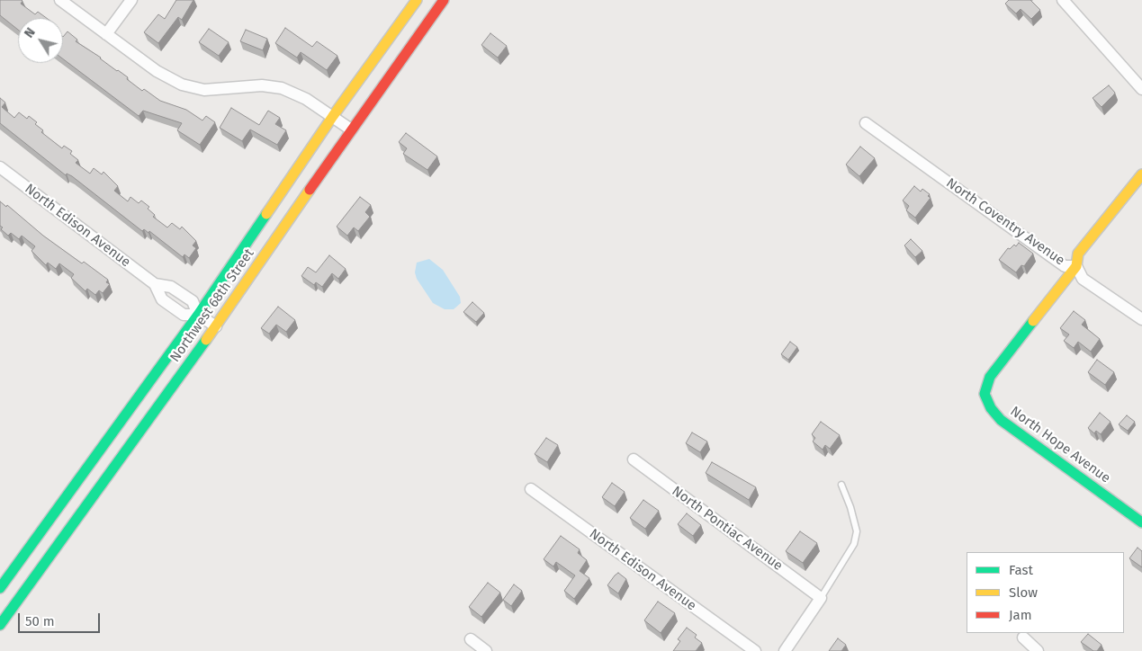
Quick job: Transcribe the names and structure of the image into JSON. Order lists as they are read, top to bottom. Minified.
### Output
{"streets":{"main road":["Northwest 68th Street","North Hope Avenue"],"street":["North Coventry Avenue","North Edison Avenue","North Pontiac Avenue"]},"crossings":[["North Coventry Avenue","North Hope Avenue"],["North Edison Avenue","Northwest 68th Street"]],"legend":["Fast","Slow","Jam"],"scale_bar":"50 m","north":"top left"}
